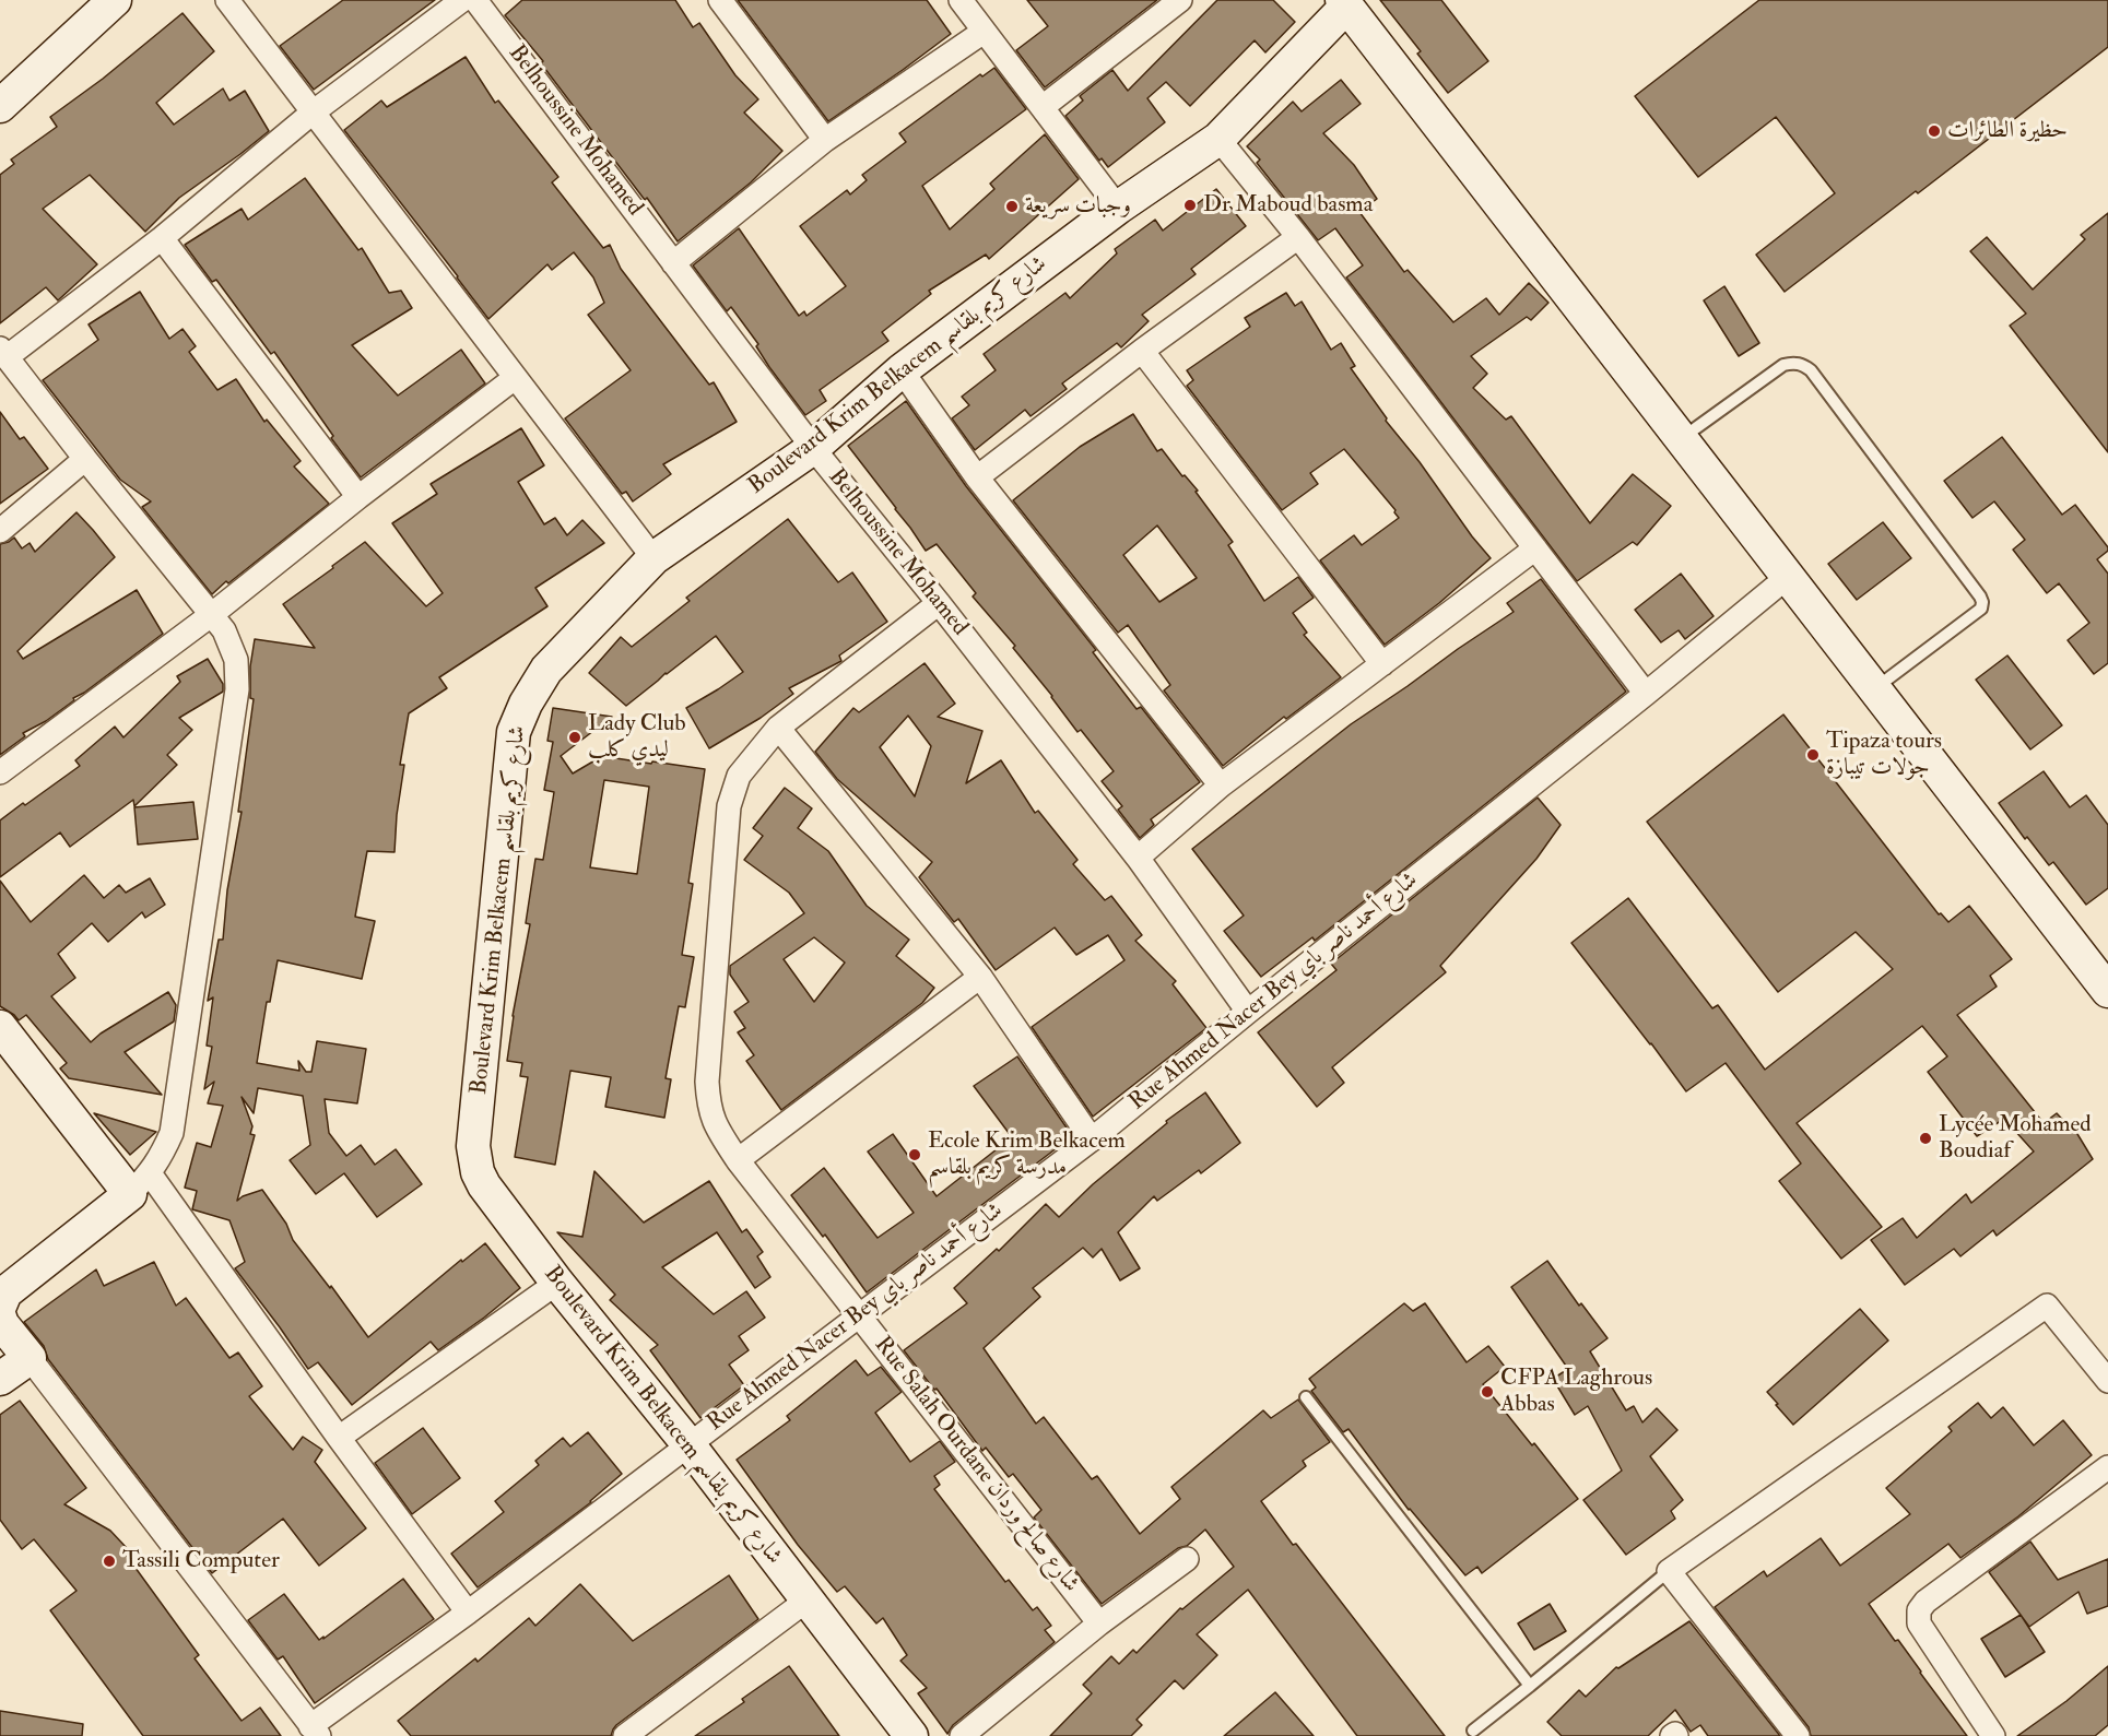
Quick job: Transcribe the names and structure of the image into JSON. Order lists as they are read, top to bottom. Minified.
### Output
{"streets":{"street":["Belhoussine Mohamed","Boulevard Krim Belkacem شارع كريم بلقاسم","Rue Ahmed Nacer Bey شارع أحمد ناصر باي","Rue Salah Ourdane شارع صالح وردان"]},"crossings":[["Belhoussine Mohamed","Boulevard Krim Belkacem شارع كريم بلقاسم"],["Belhoussine Mohamed","Rue Ahmed Nacer Bey شارع أحمد ناصر باي"],["Belhoussine Mohamed","Rue Salah Ourdane شارع صالح وردان"],["Boulevard Krim Belkacem شارع كريم بلقاسم","Rue Ahmed Nacer Bey شارع أحمد ناصر باي"],["Rue Ahmed Nacer Bey شارع أحمد ناصر باي","Rue Salah Ourdane شارع صالح وردان"]],"places":["حظيرة الطائرات","Dr Maboud basma","وجبات سريعة","Lady Club ليدي كلب","Tipaza tours جولات تيبازة","Lycée Mohamed Boudiaf","Ecole Krim Belkacem مدرسة كريم بلقاسم","CFPA Laghrous Abbas","Tassili Computer"]}
